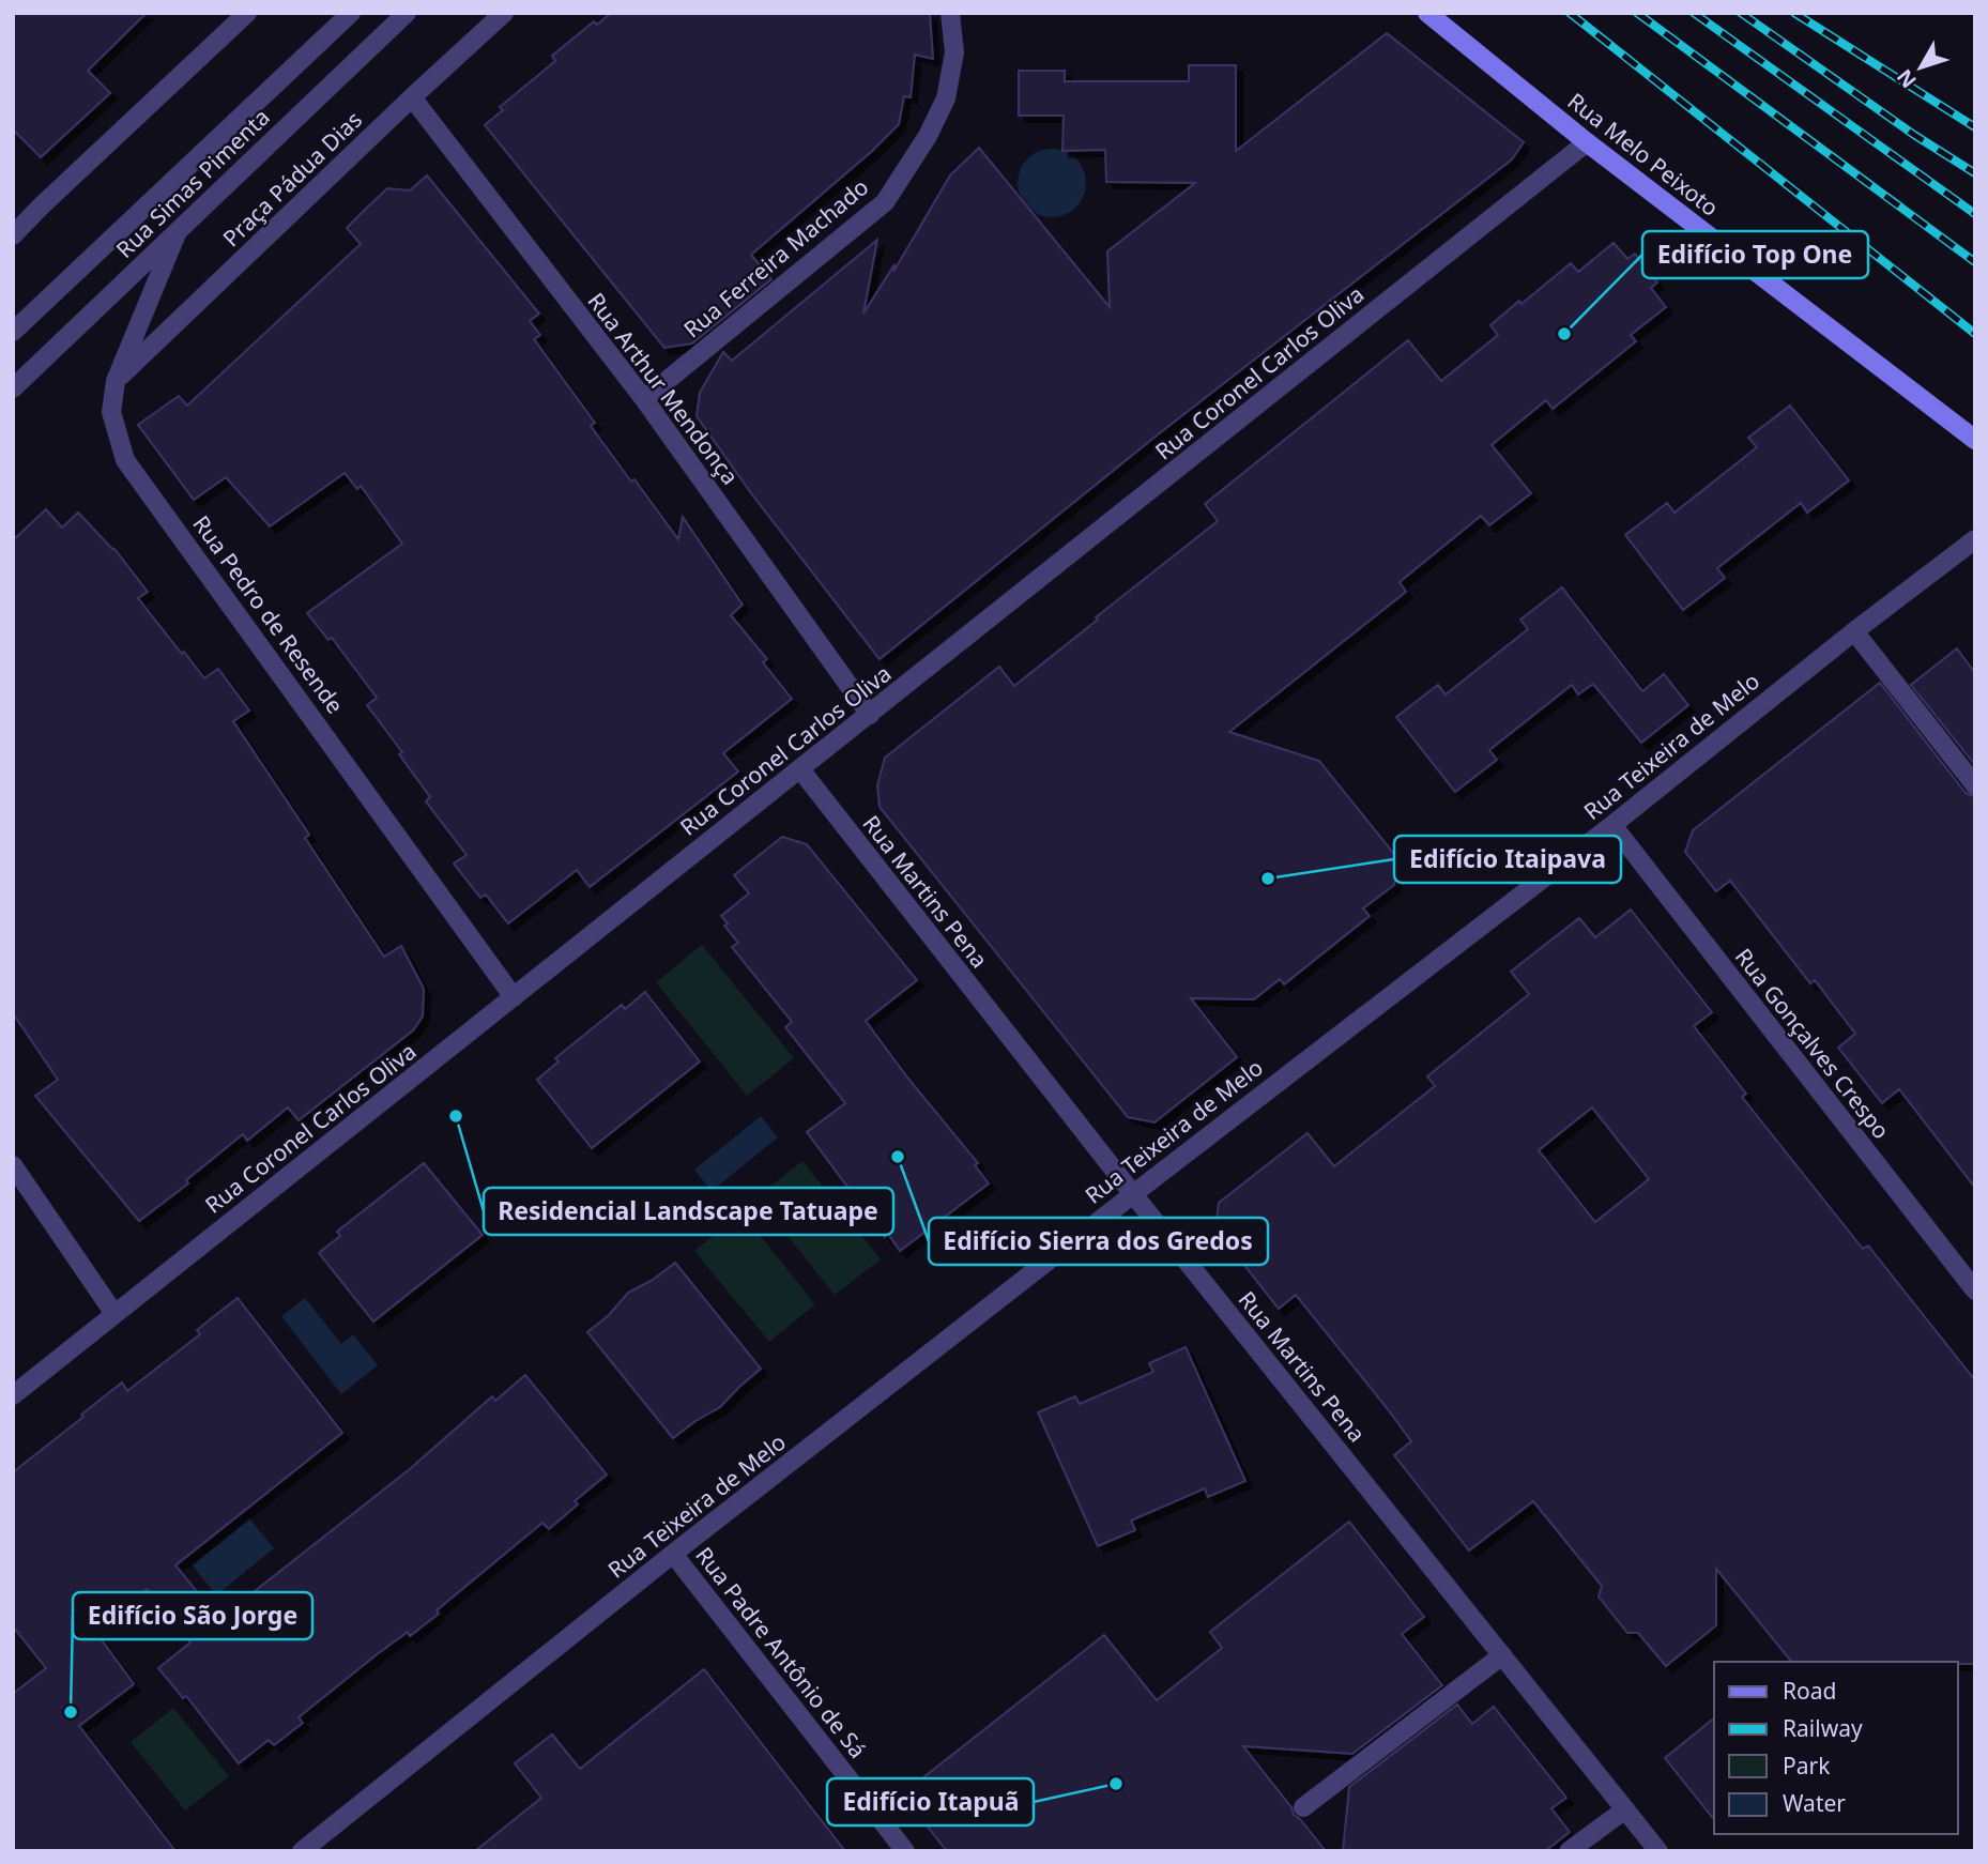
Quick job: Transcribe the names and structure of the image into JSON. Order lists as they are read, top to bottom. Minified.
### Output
{"streets":{"main road":["Rua Melo Peixoto"],"street":["Praça Pádua Dias","Rua Simas Pimenta","Rua Ferreira Machado","Rua Coronel Carlos Oliva","Rua Arthur Mendonça","Rua Pedro de Resende","Rua Teixeira de Melo","Rua Martins Pena","Rua Gonçalves Crespo","Rua Padre Antônio de Sá"]},"crossings":[["Rua Melo Peixoto","Rua Coronel Carlos Oliva"],["Praça Pádua Dias","Rua Arthur Mendonça"],["Praça Pádua Dias","Rua Pedro de Resende"],["Rua Simas Pimenta","Rua Pedro de Resende"],["Rua Ferreira Machado","Rua Arthur Mendonça"],["Rua Coronel Carlos Oliva","Rua Arthur Mendonça"],["Rua Coronel Carlos Oliva","Rua Pedro de Resende"],["Rua Coronel Carlos Oliva","Rua Martins Pena"],["Rua Teixeira de Melo","Rua Martins Pena"],["Rua Teixeira de Melo","Rua Gonçalves Crespo"],["Rua Teixeira de Melo","Rua Padre Antônio de Sá"]],"places":["Edifício Top One","Edifício Itaipava","Residencial Landscape Tatuape","Edifício Sierra dos Gredos","Edifício São Jorge","Edifício Itapuã"],"legend":["Road","Railway","Park","Water"],"north":"bottom left"}
